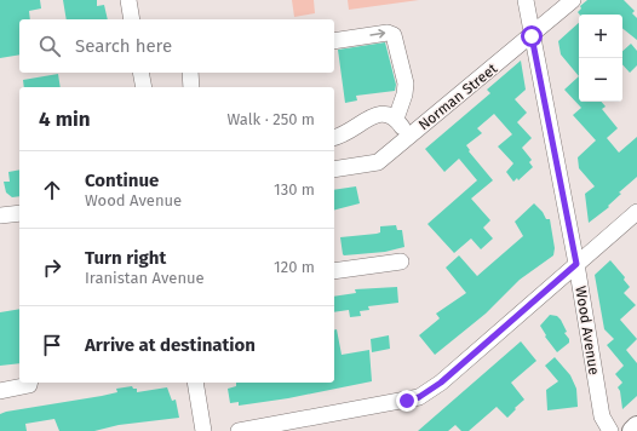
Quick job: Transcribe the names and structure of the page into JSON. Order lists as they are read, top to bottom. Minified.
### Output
{"streets":{"street":["Norman Street","Wood Avenue"]},"crossings":[["Norman Street","Wood Avenue"]],"page":{"map_buttons":["+","−"],"search":"Search here","heading":["4 min","Walk · 250 m"],"list":[["Continue","Wood Avenue","130 m"],["Turn right","Iranistan Avenue","120 m"],"Arrive at destination"]}}
